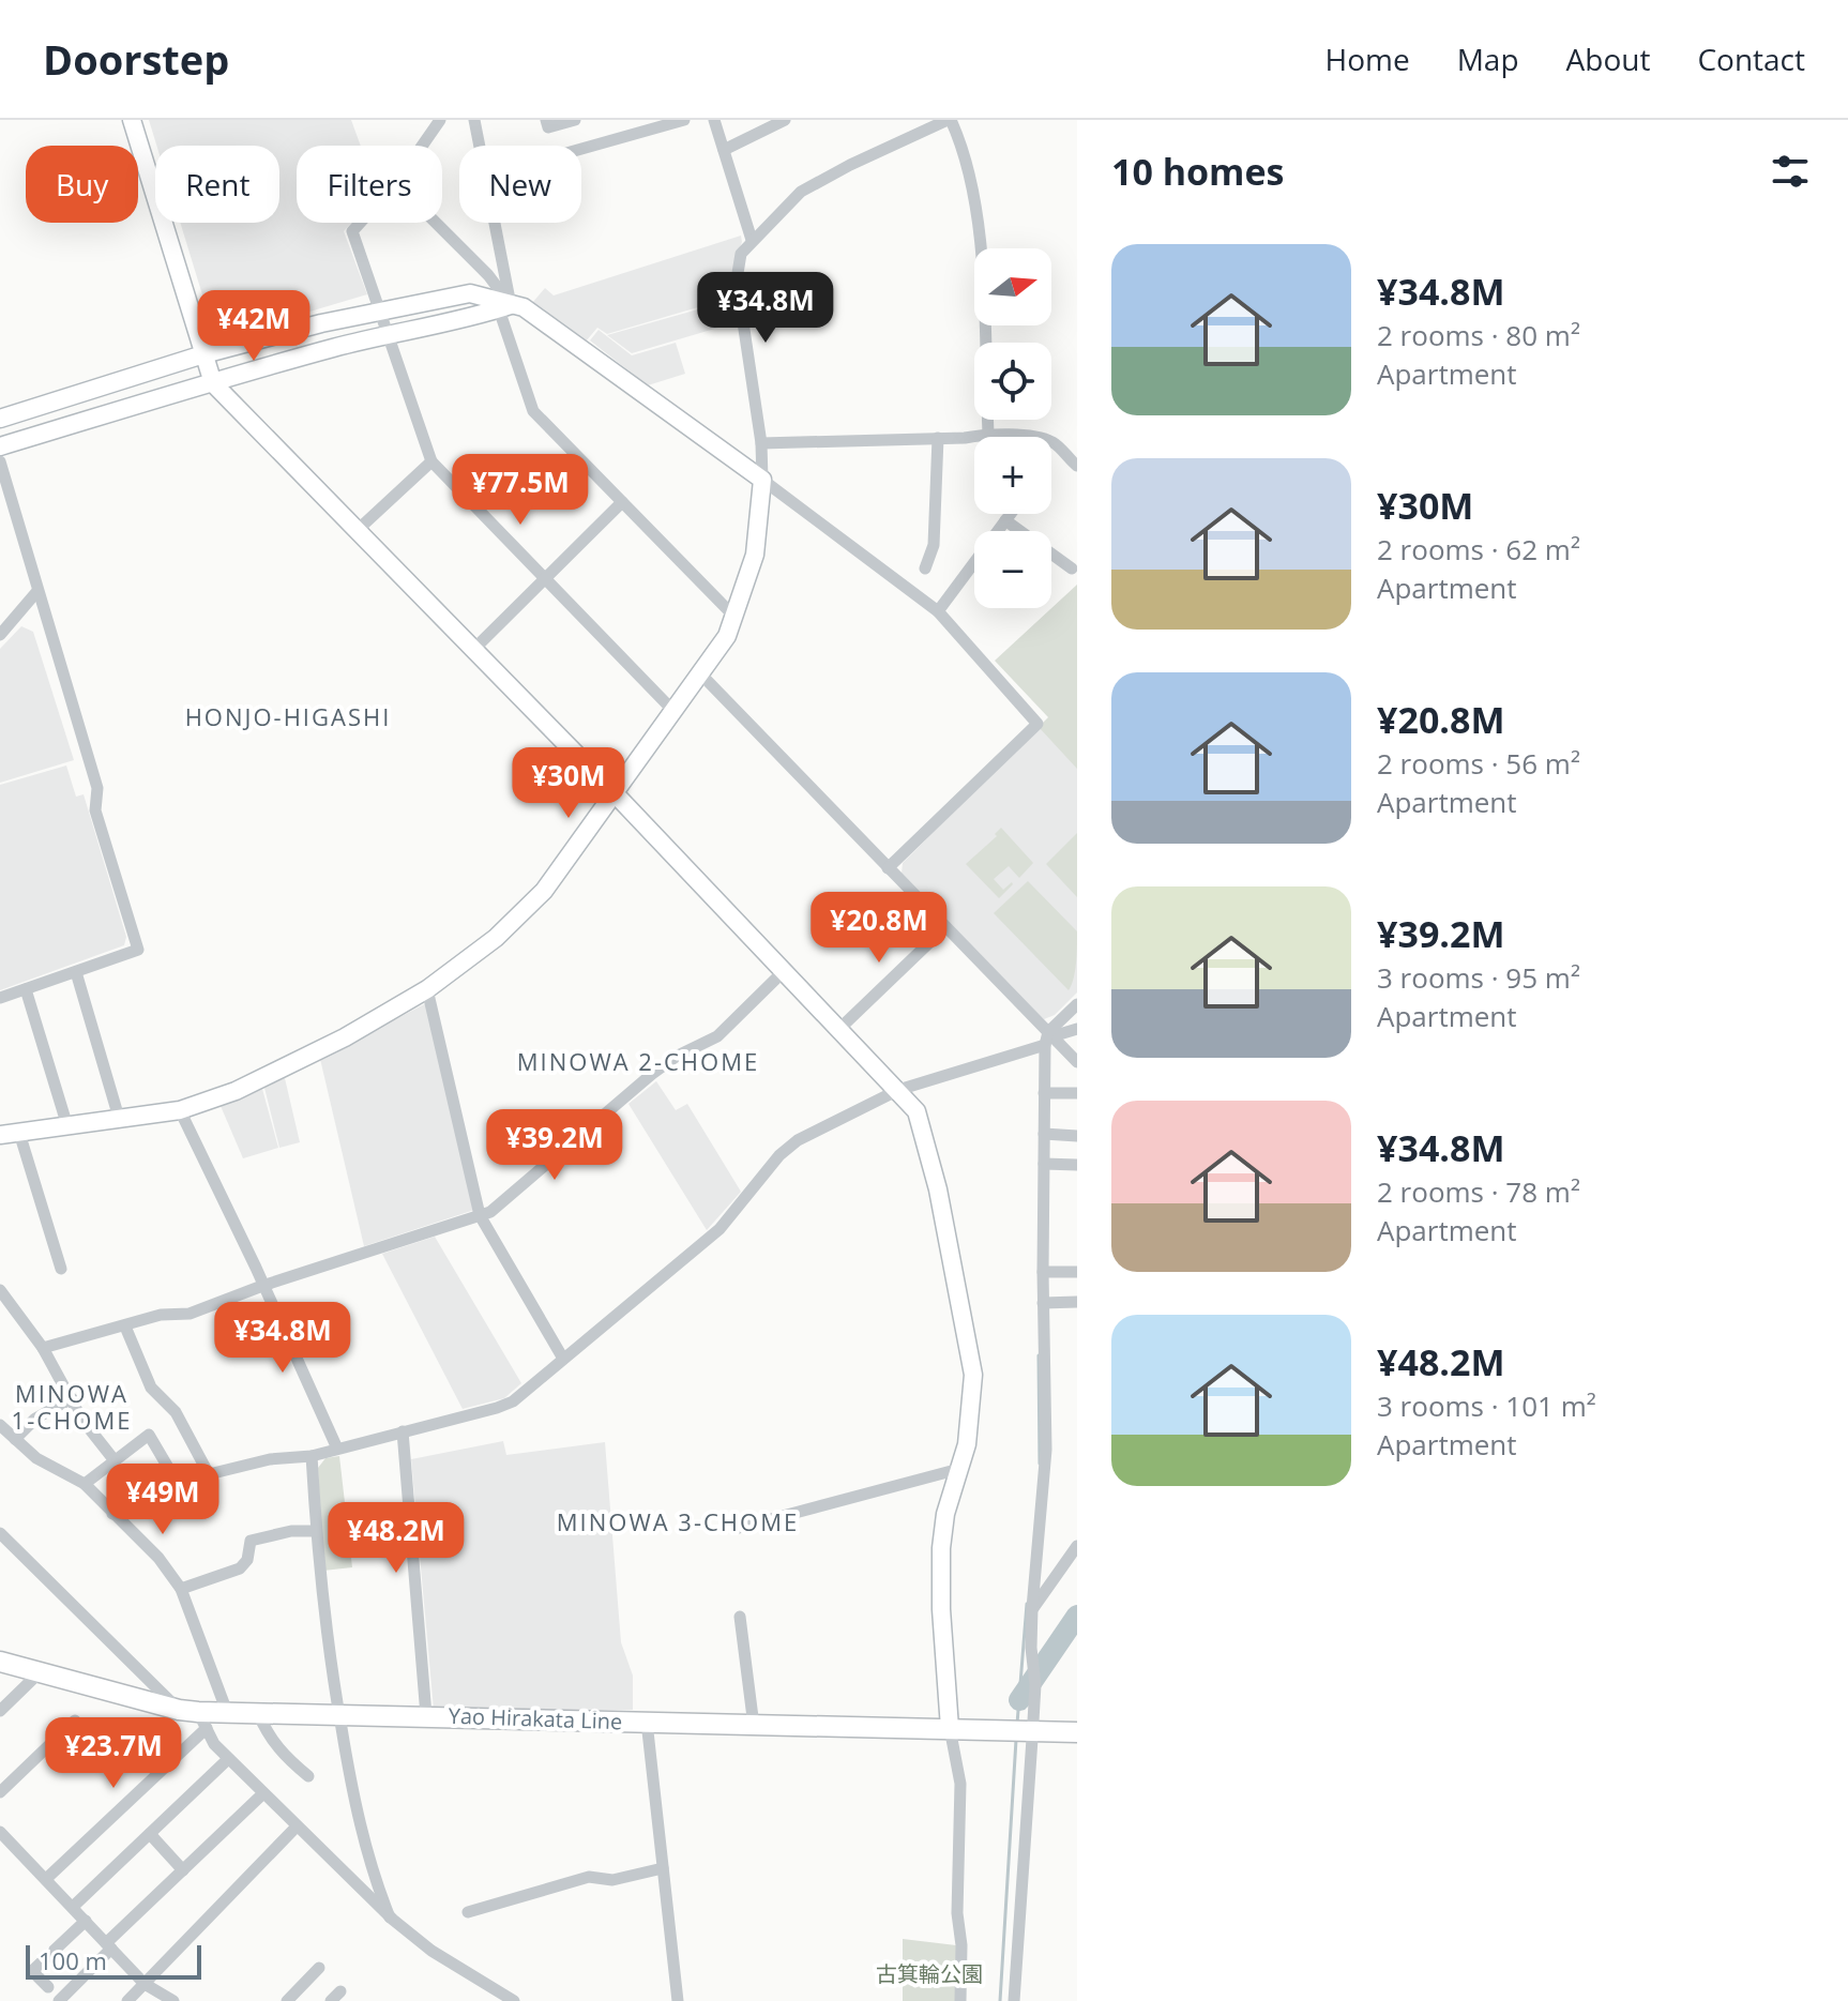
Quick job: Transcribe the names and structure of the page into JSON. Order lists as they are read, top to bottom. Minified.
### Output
{"streets":{"main road":["Yao Hirakata Line"]},"districts":["HONJO-HIGASHI","MINOWA 2-CHOME","MINOWA 1-CHOME","MINOWA 3-CHOME"],"parks":["古箕輪公園"],"scale_bar":"100 m","north":"right","page":{"header":"Doorstep","nav":["Home","Map","About","Contact"],"heading":"10 homes","chip":["Buy","Rent","Filters","New"],"list":[{"name":"¥34.8M","note":"2 rooms · 80 m² · Apartment"},{"name":"¥30M","note":"2 rooms · 62 m² · Apartment"},{"name":"¥20.8M","note":"2 rooms · 56 m² · Apartment"},{"name":"¥39.2M","note":"3 rooms · 95 m² · Apartment"},{"name":"¥34.8M","note":"2 rooms · 78 m² · Apartment"},{"name":"¥48.2M","note":"3 rooms · 101 m² · Apartment"}],"map_buttons":["+","−"],"price":["¥34.8M","¥42M","¥77.5M","¥30M","¥20.8M","¥39.2M","¥34.8M","¥49M","¥48.2M","¥23.7M"],"scale":"100 m"}}
